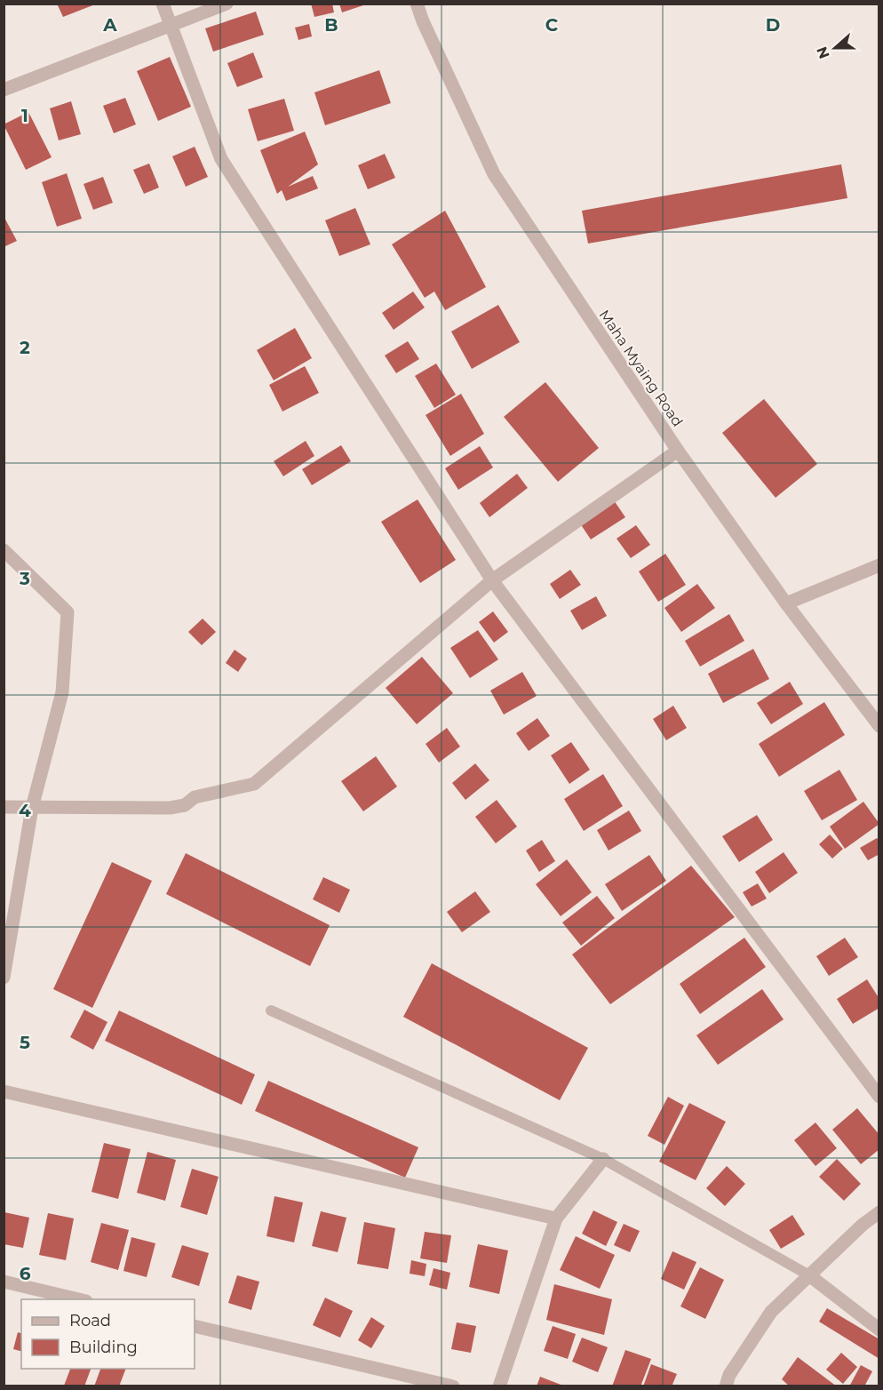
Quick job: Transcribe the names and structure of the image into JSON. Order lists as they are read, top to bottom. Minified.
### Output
{"streets":{"street":["Maha Myaing Road"]},"legend":["Road","Building"],"north":"left","grid":{"columns":["A","B","C","D"],"rows":["1","2","3","4","5","6"]}}
